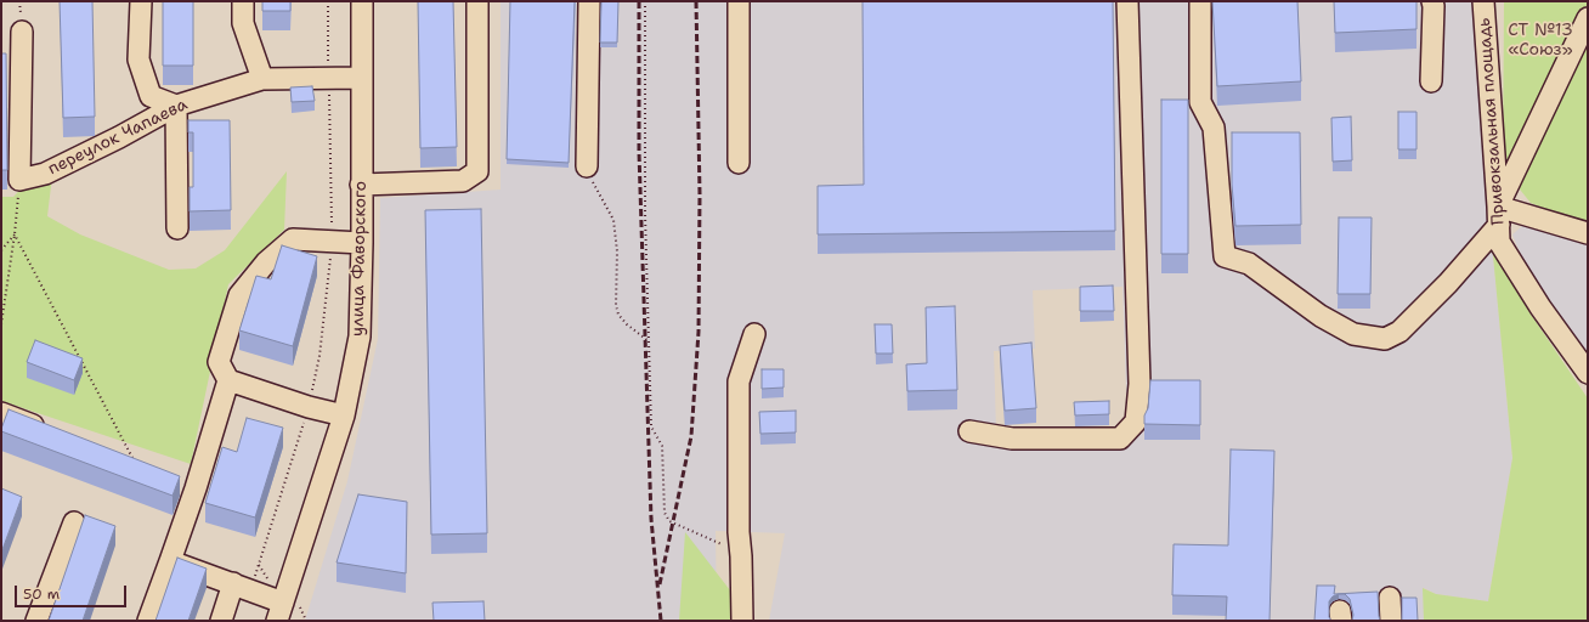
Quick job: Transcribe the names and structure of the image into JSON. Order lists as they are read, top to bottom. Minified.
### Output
{"streets":{"street":["Привокзальная площадь","переулок Чапаева","улица Фаворского"]},"crossings":[["переулок Чапаева","улица Фаворского"]],"parks":["СТ №13 «Союз»"],"scale_bar":"50 m"}
